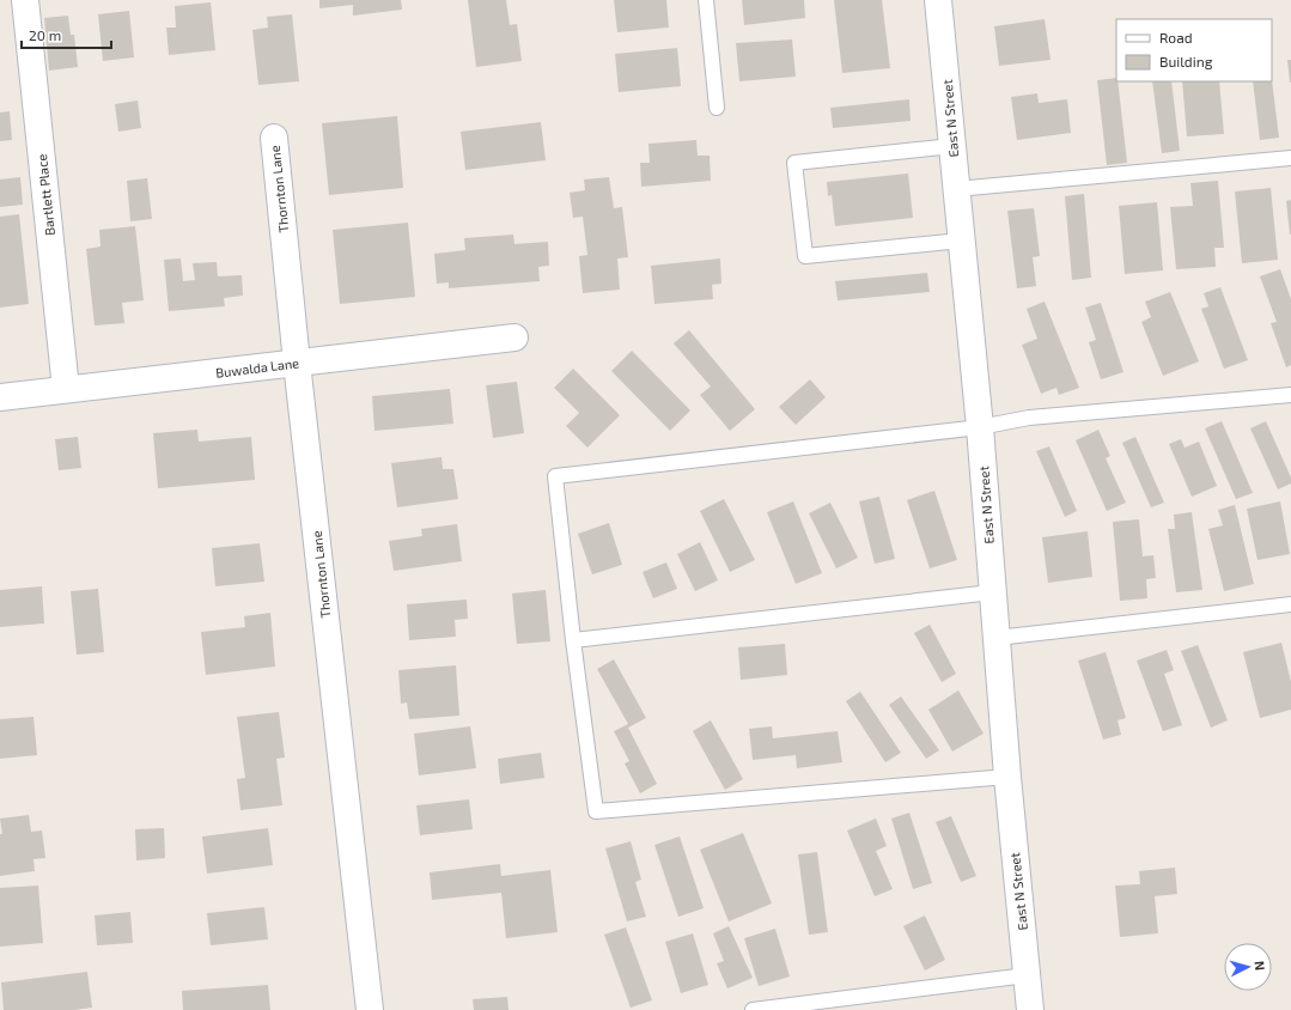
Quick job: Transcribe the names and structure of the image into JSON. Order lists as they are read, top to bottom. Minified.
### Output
{"streets":{"street":["East N Street","Thornton Lane","Bartlett Place","Buwalda Lane"]},"crossings":[["Thornton Lane","Buwalda Lane"],["Bartlett Place","Buwalda Lane"]],"legend":["Road","Building"],"scale_bar":"20 m","north":"right"}
